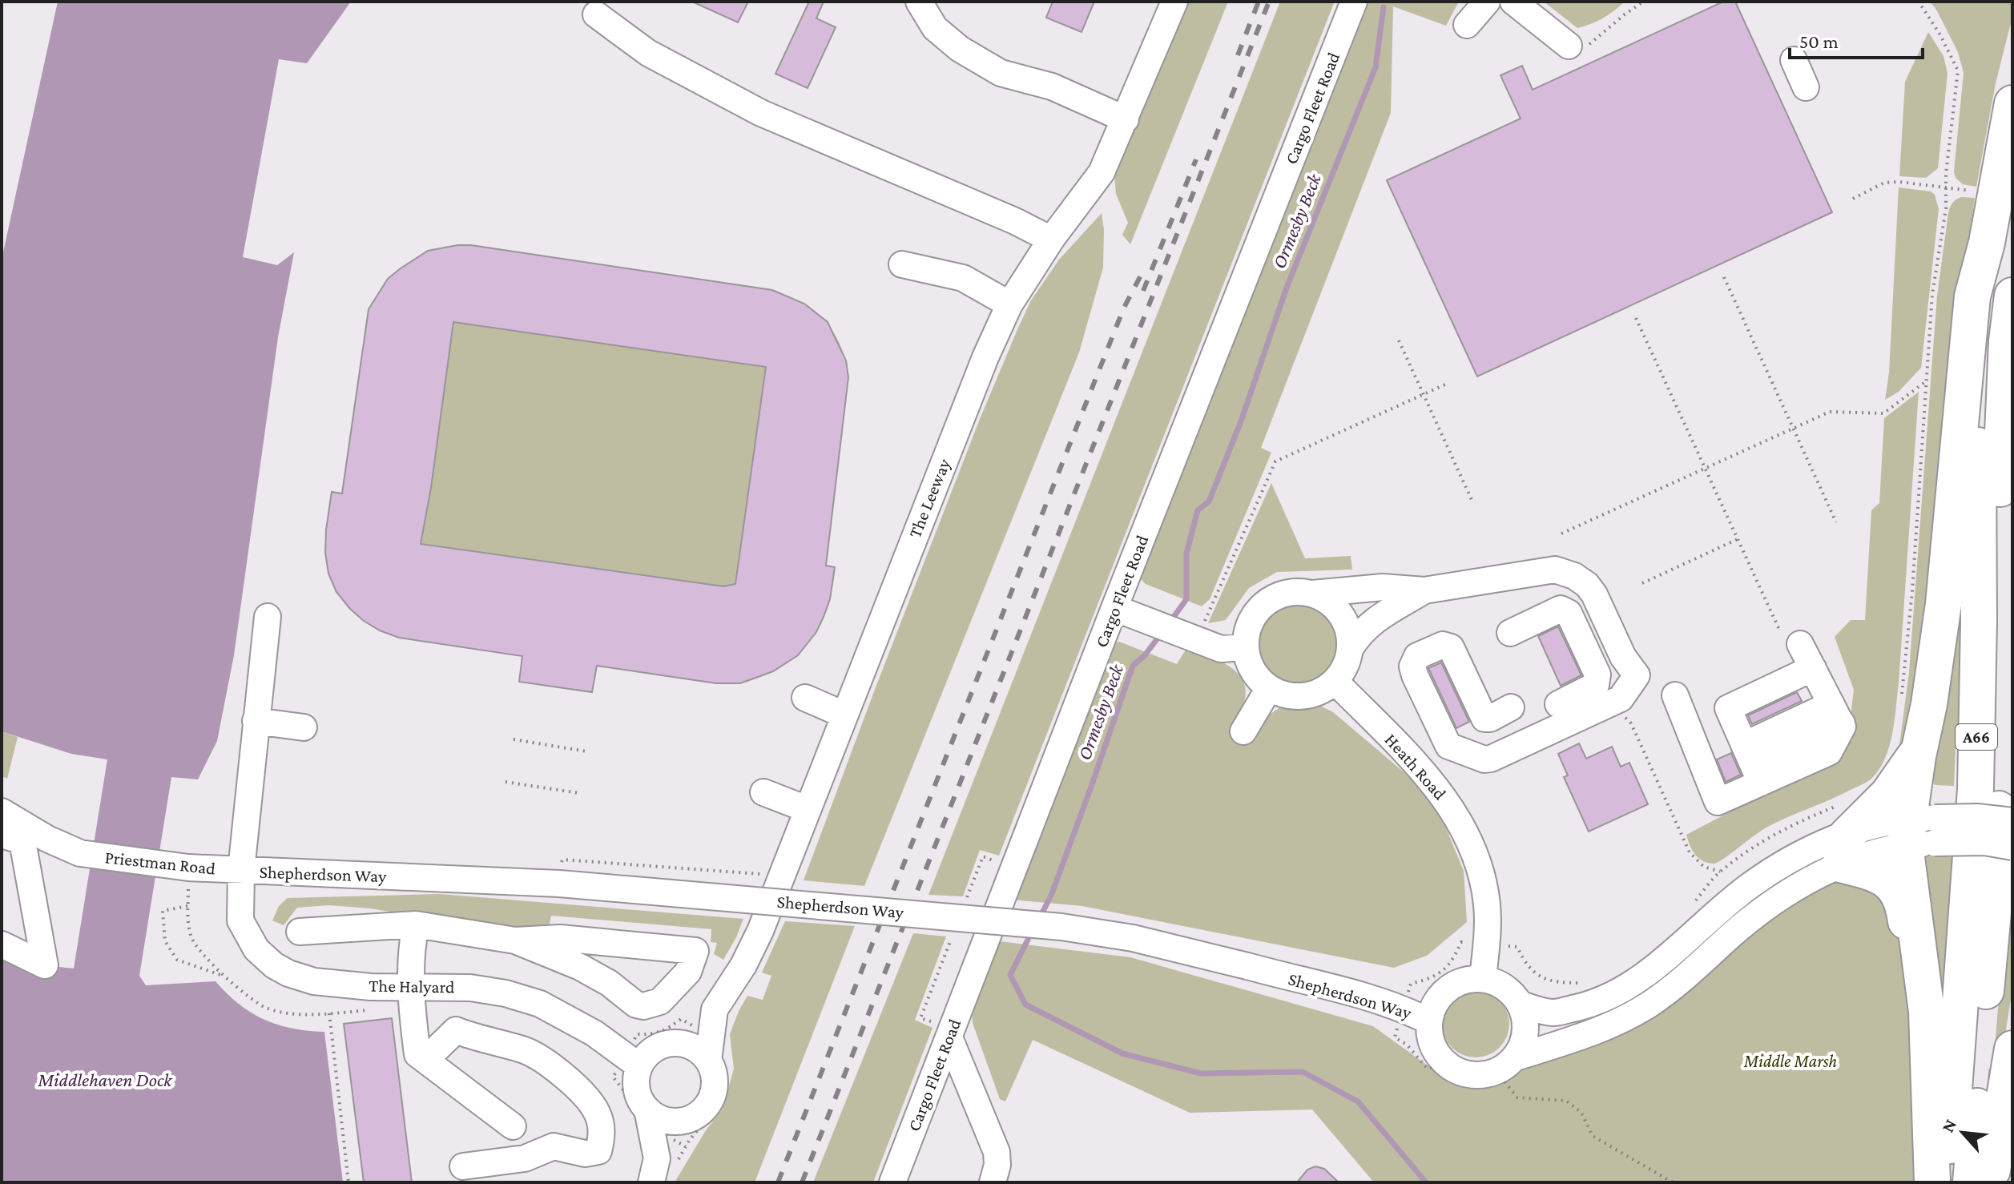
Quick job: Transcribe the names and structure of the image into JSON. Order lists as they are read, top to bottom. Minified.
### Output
{"streets":{"highway":["A66"],"street":["Cargo Fleet Road","The Leeway","Heath Road","Priestman Road","Shepherdson Way","The Halyard"]},"crossings":[["The Leeway","The Halyard"],["Heath Road","Shepherdson Way"],["Priestman Road","Shepherdson Way"],["Priestman Road","The Halyard"],["Shepherdson Way","The Halyard"]],"water":["Ormesby Beck","Middlehaven Dock"],"parks":["Middle Marsh"],"scale_bar":"50 m","north":"top left"}
